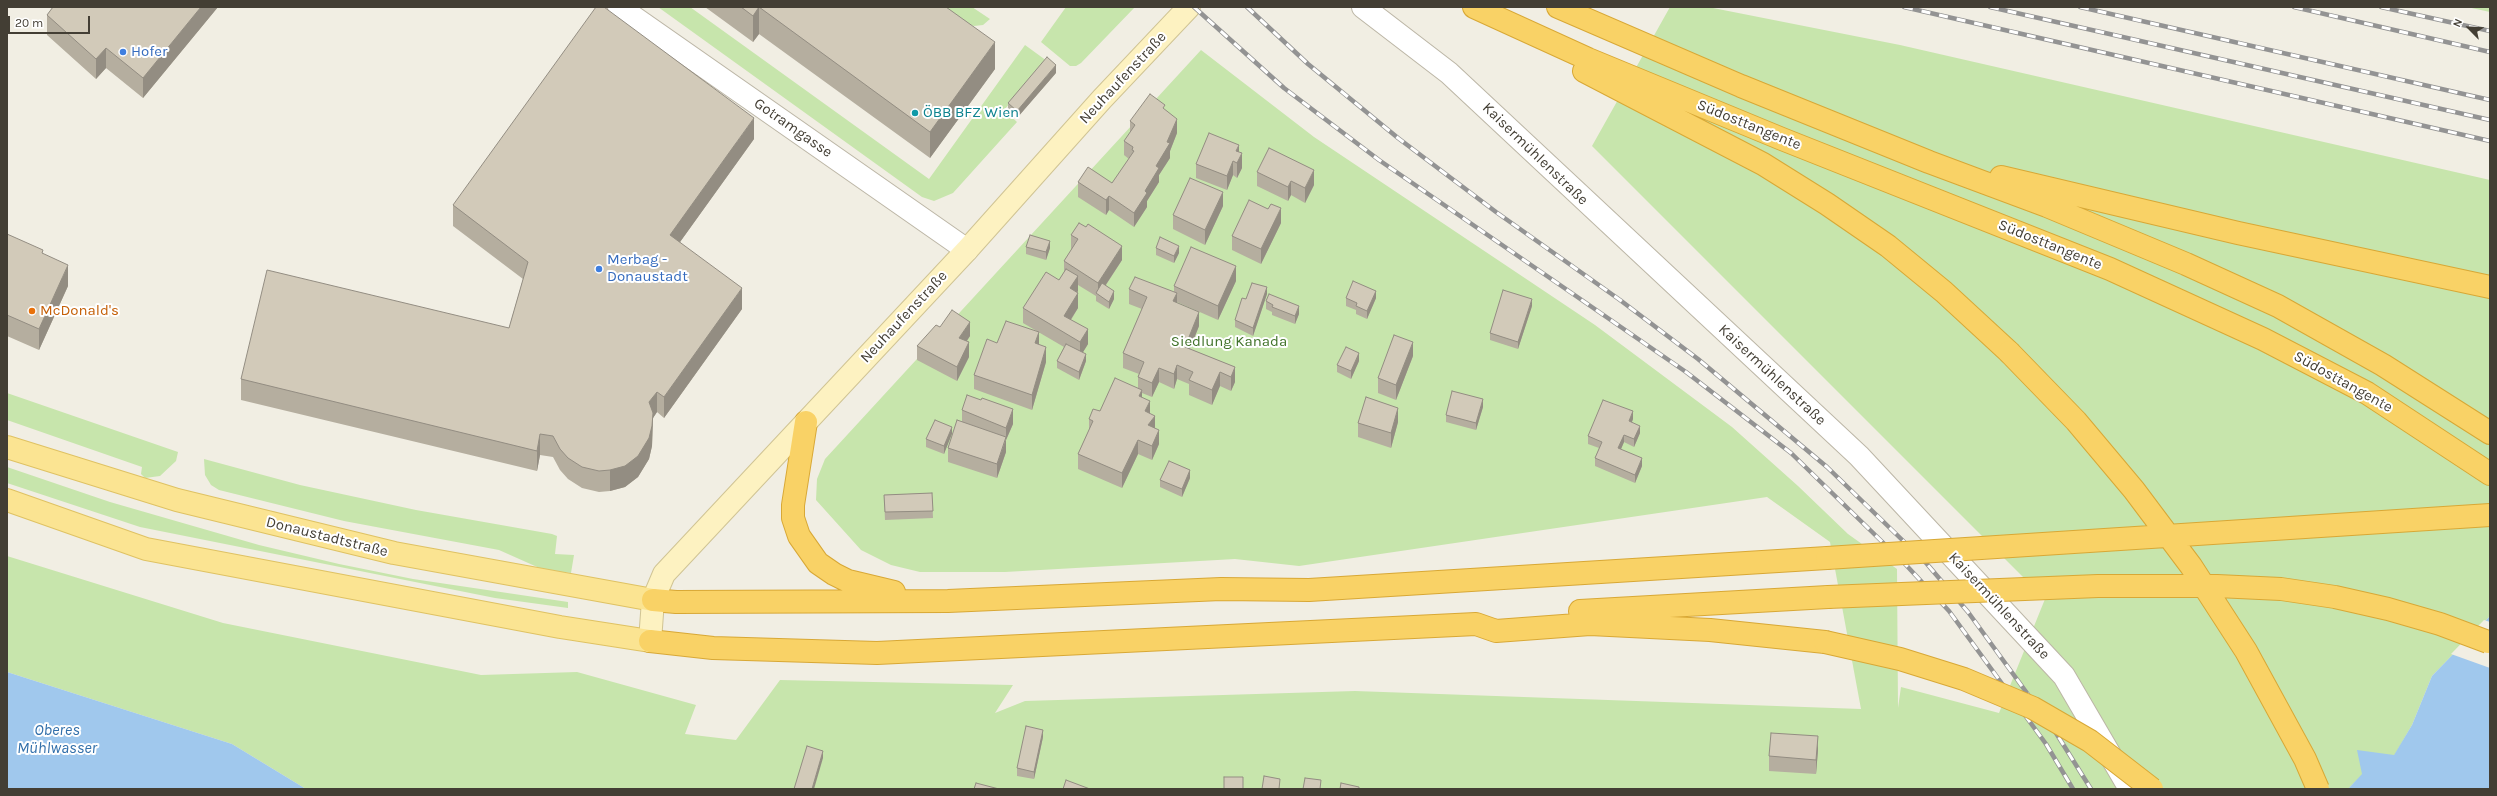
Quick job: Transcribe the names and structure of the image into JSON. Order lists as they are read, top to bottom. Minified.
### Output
{"streets":{"highway":["Südosttangente"],"main road":["Donaustadtstraße"],"street":["Neuhaufenstraße","Gotramgasse","Kaisermühlenstraße"]},"crossings":[["Neuhaufenstraße","Gotramgasse"],["Neuhaufenstraße","Donaustadtstraße"]],"water":["Oberes Mühlwasser"],"parks":["Siedlung Kanada"],"places":["Hofer","ÖBB BFZ Wien","Merbag - Donaustadt","McDonald's"],"scale_bar":"20 m","north":"top left"}
